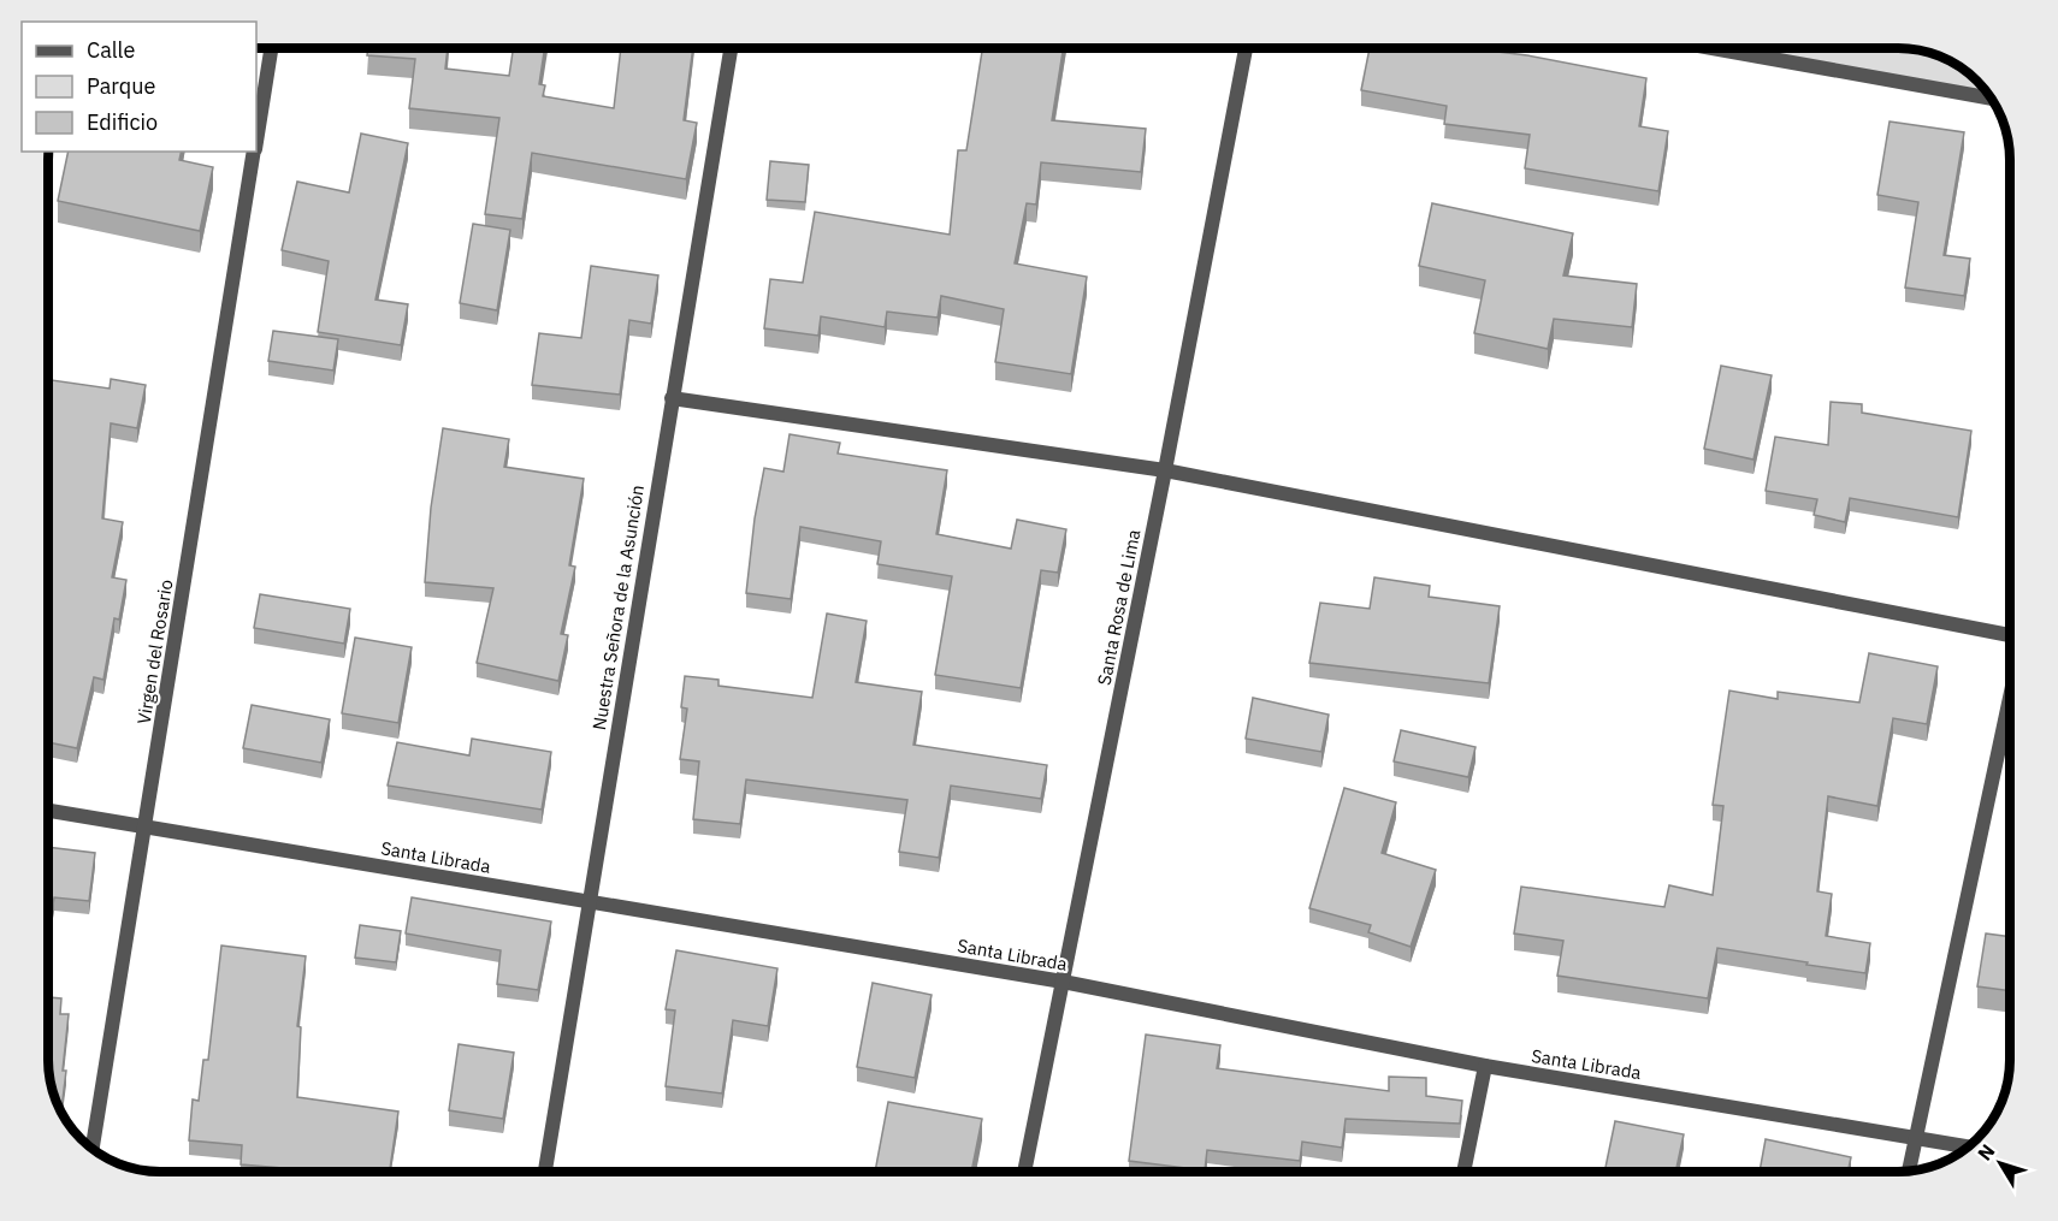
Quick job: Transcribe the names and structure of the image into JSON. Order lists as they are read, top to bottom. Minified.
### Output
{"streets":{"street":["Nuestra Señora de la Asunción","Santa Rosa de Lima","Virgen del Rosario","Santa Librada"]},"crossings":[["Nuestra Señora de la Asunción","Santa Librada"],["Santa Rosa de Lima","Santa Librada"],["Virgen del Rosario","Santa Librada"]],"legend":["Calle","Parque","Edificio"],"north":"top left"}
